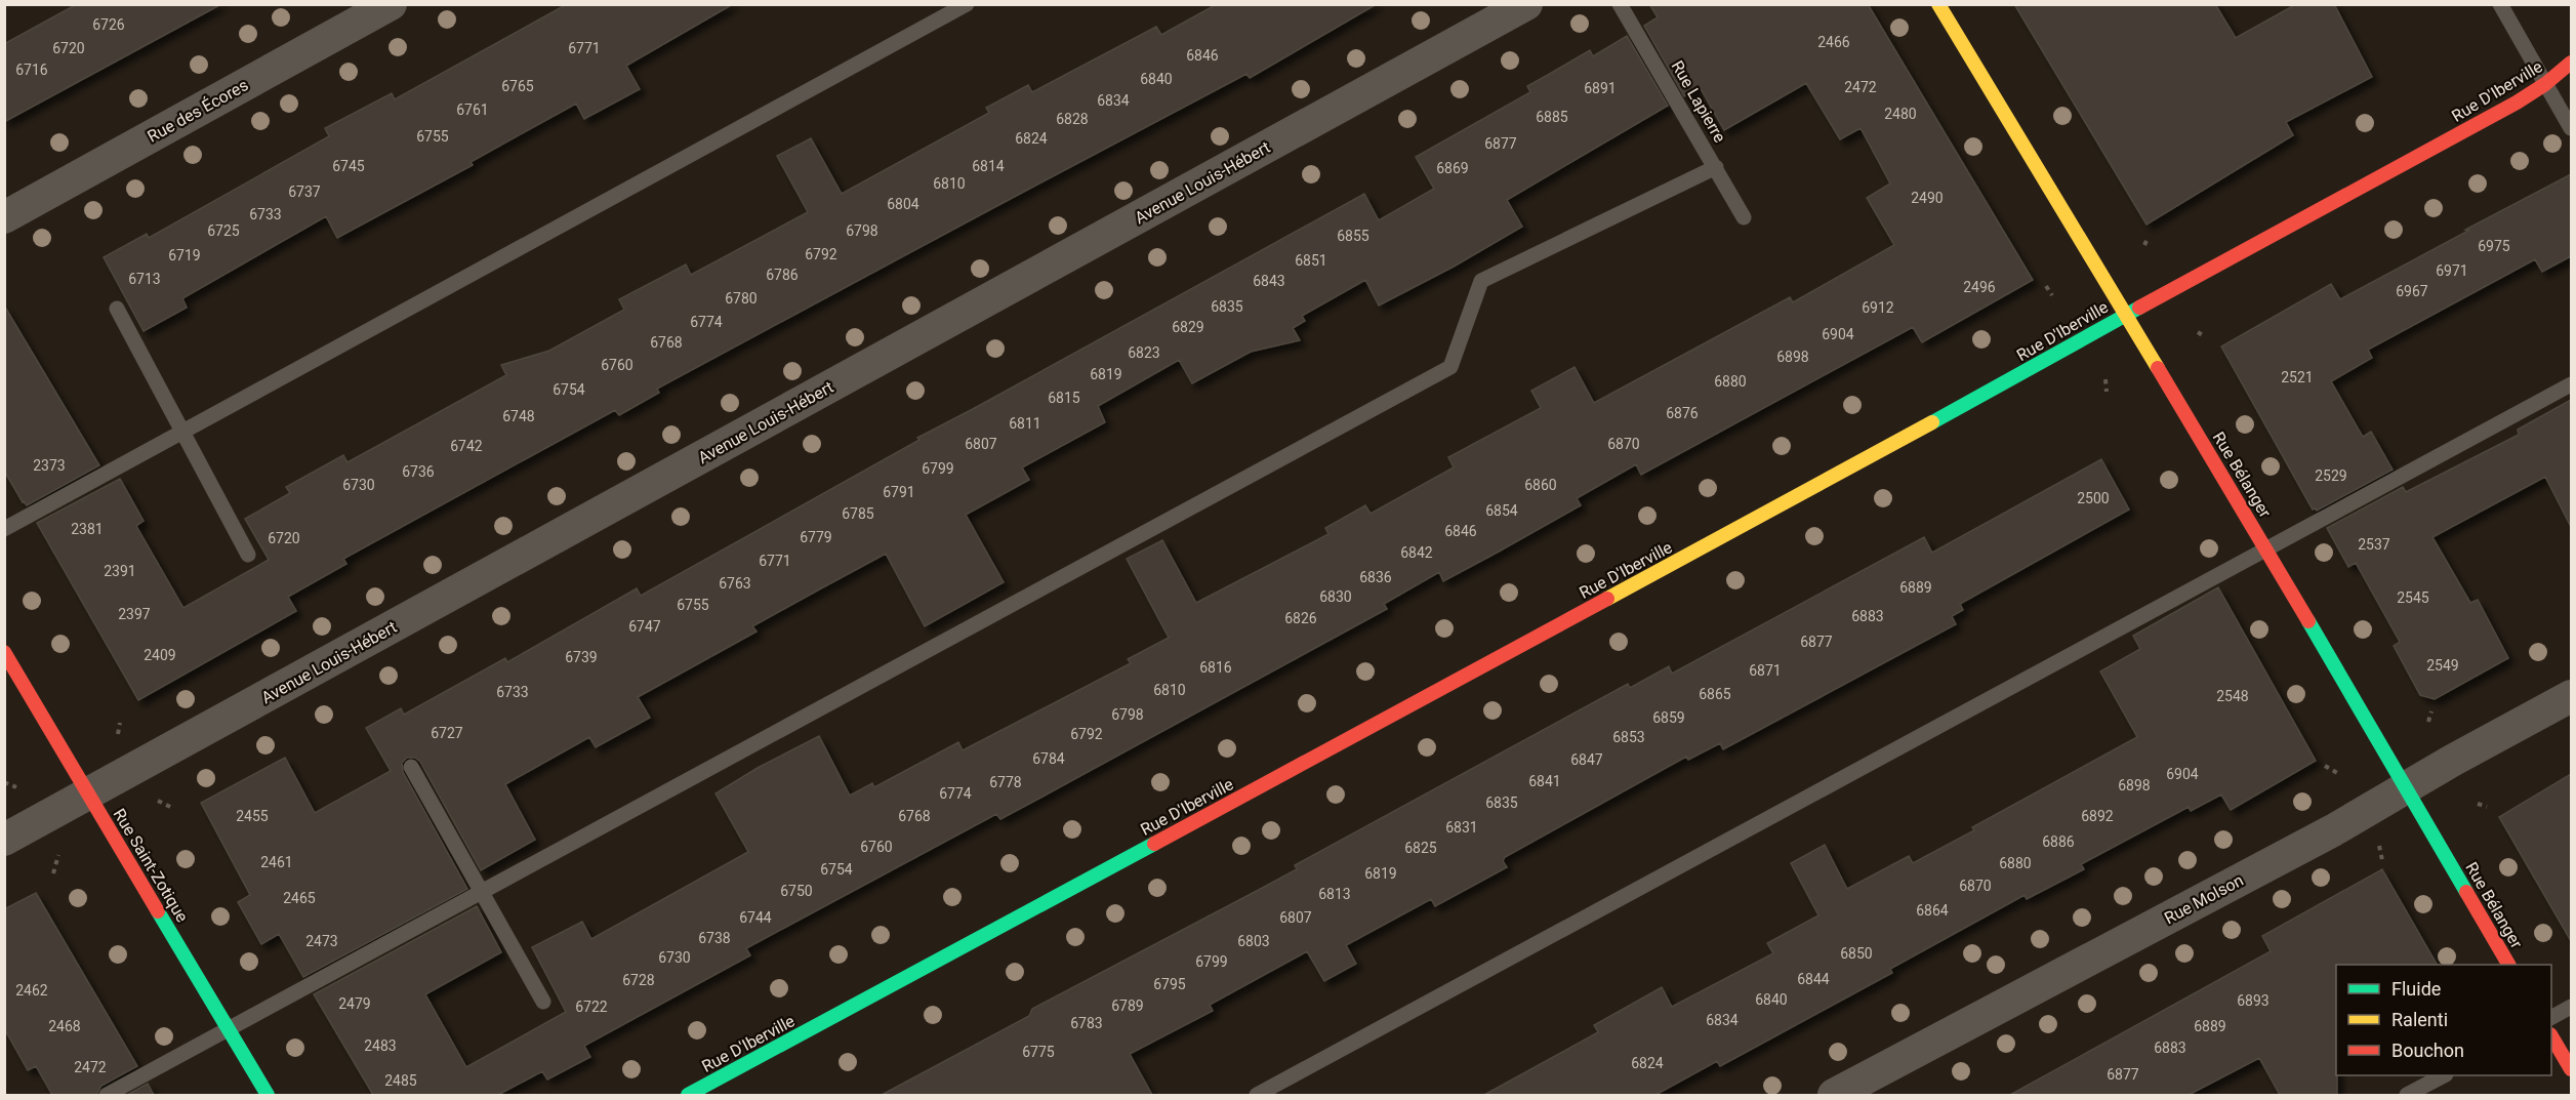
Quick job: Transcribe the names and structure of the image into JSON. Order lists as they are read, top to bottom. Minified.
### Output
{"streets":{"main road":["Rue D'Iberville","Rue Bélanger","Rue Saint-Zotique"],"street":["Rue des Écores","Avenue Louis-Hébert","Rue Molson"],"lane":["Rue Lapierre"]},"crossings":[["Rue D'Iberville","Rue Bélanger"],["Avenue Louis-Hébert","Rue Saint-Zotique"],["Rue Bélanger","Rue Molson"]],"house_numbers":["6726","2466","6720","6771","6846","6716","6840","6765","2472","6891","6834","6761","2480","6885","6828","6755","6824","6877","6745","6814","6869","6810","6737","2490","6804","6733","6725","6798","6855","6975","6792","6719","6851","6971","6786","6713","6843","2496","6967","6780","6835","6912","6774","6829","6904","6768","6823","6898","6760","6819","2521","6880","6754","6815","6876","6748","6811","6807","6870","6742","2373","6799","6736","2529","6730","6860","6791","2500","6854","6785","2381","6846","6779","6720","2537","6842","6771","2391","6836","6763","6889","6830","2545","6755","2397","6883","6826","6747","6877","2409","6739","2549","6816","6871","6810","6733","6865","2548","6798","6859","6727","6792","6853","6784","6847","6904","6841","6778","6898","6774","6835","2455","6768","6892","6831","6886","6760","6825","2461","6880","6754","6819","6870","6750","6813","2465","6864","6744","6807","6738","2473","6803","6850","6730","6799","6844","6728","6795","2462","6840","6893","2479","6789","6722","6834","6783","2468","6889","2483","6883","6775","6824","2472","6877","2485"],"legend":["Fluide","Ralenti","Bouchon"]}
